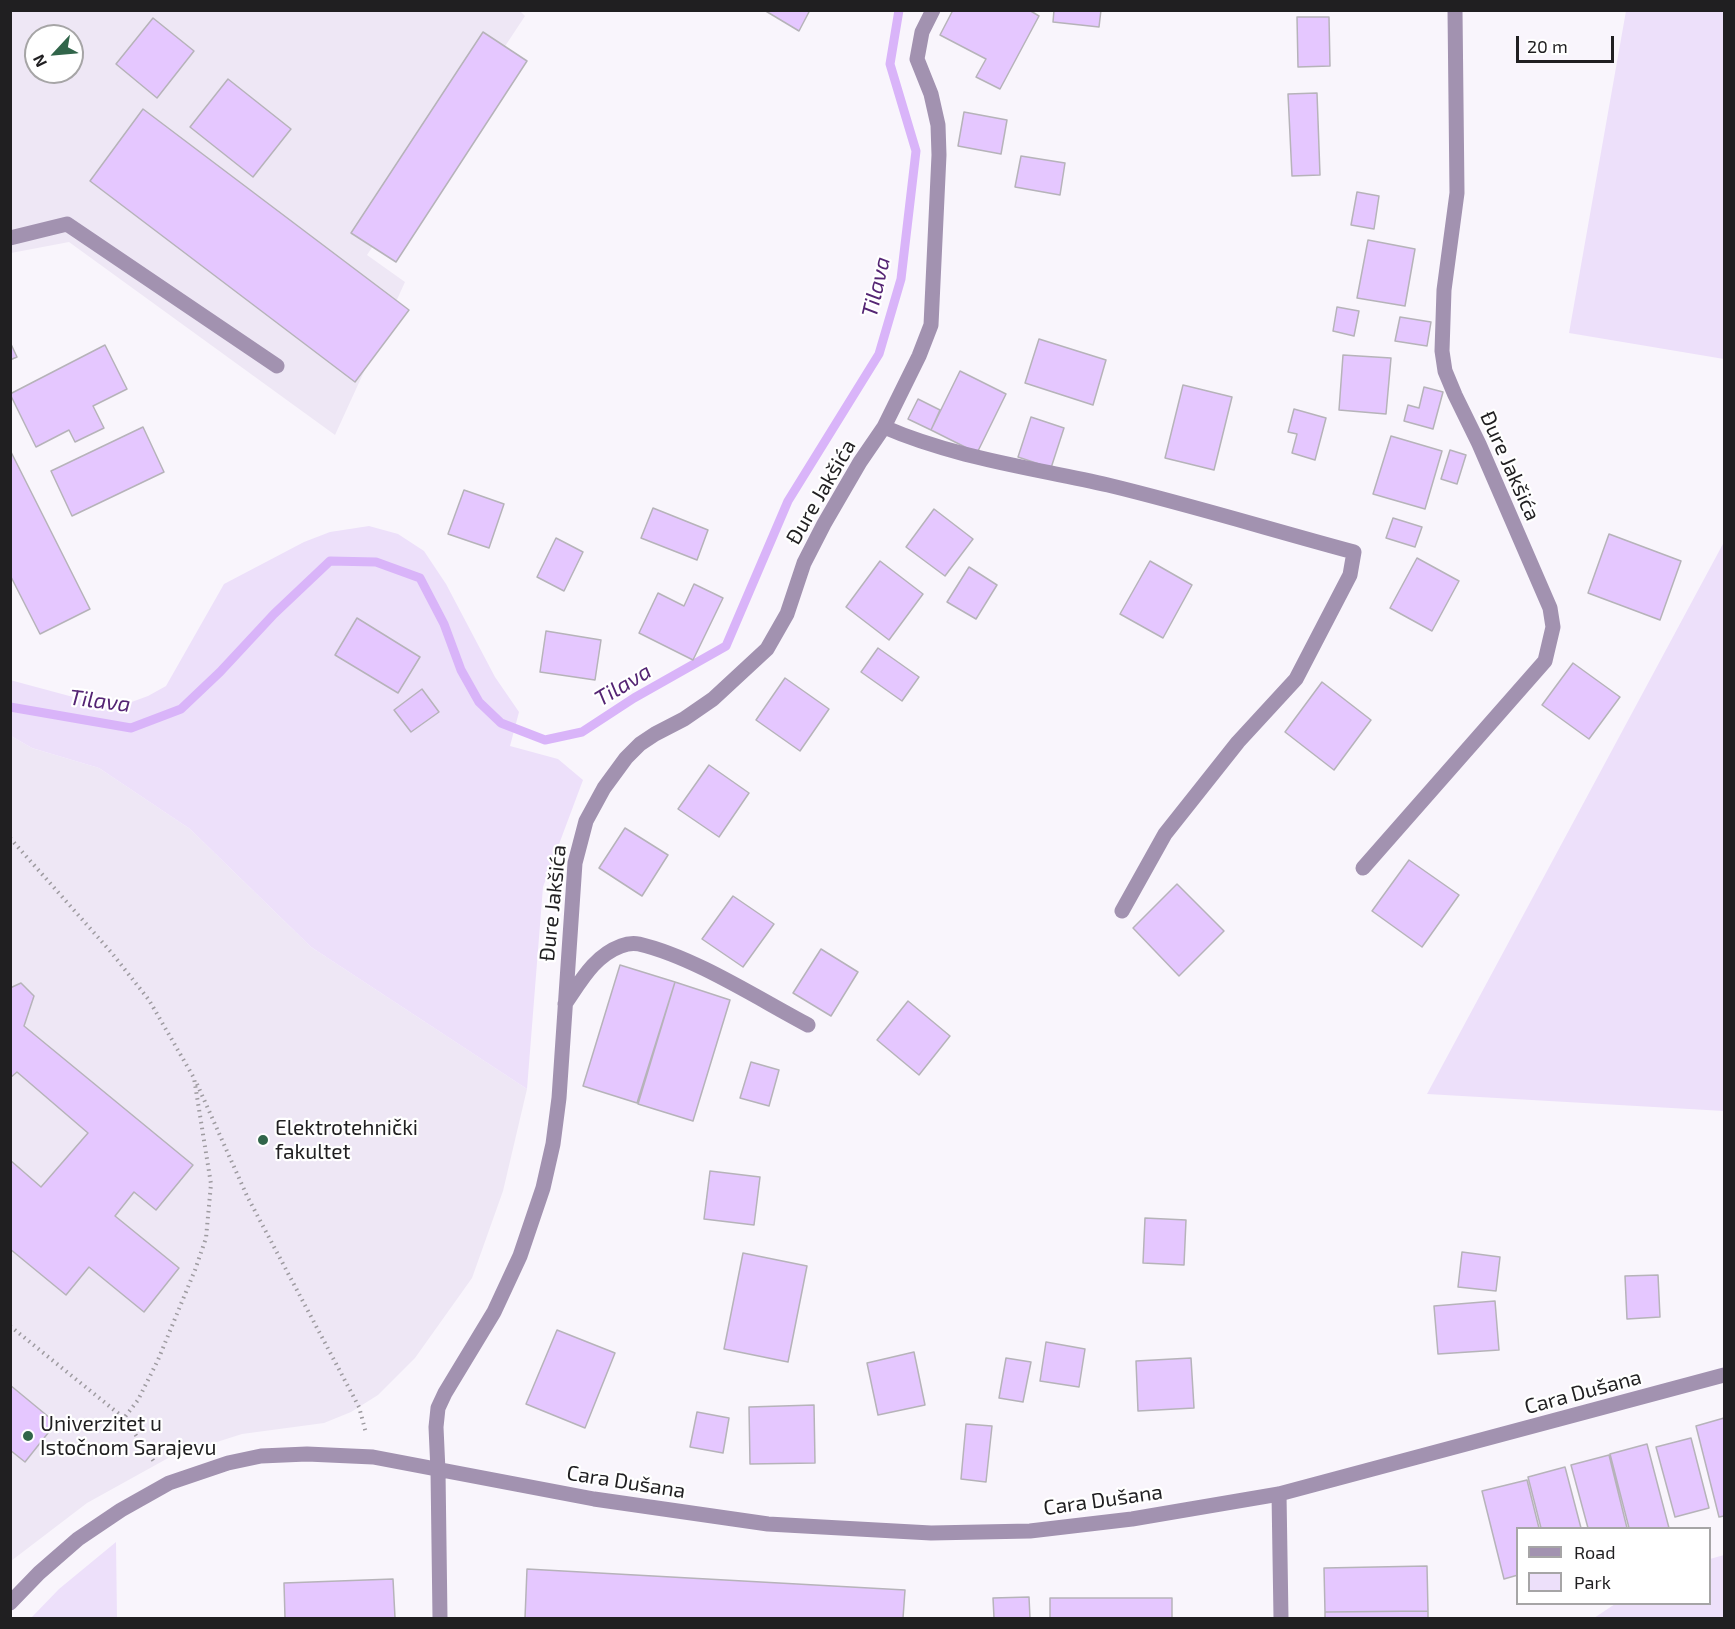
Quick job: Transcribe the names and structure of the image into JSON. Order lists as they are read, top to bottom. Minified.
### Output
{"streets":{"street":["Đure Jakšića","Cara Dušana"]},"crossings":[["Đure Jakšića","Cara Dušana"]],"water":["Tilava"],"places":["Elektrotehnički fakultet","Univerzitet u Istočnom Sarajevu"],"legend":["Road","Park"],"scale_bar":"20 m","north":"bottom left"}
